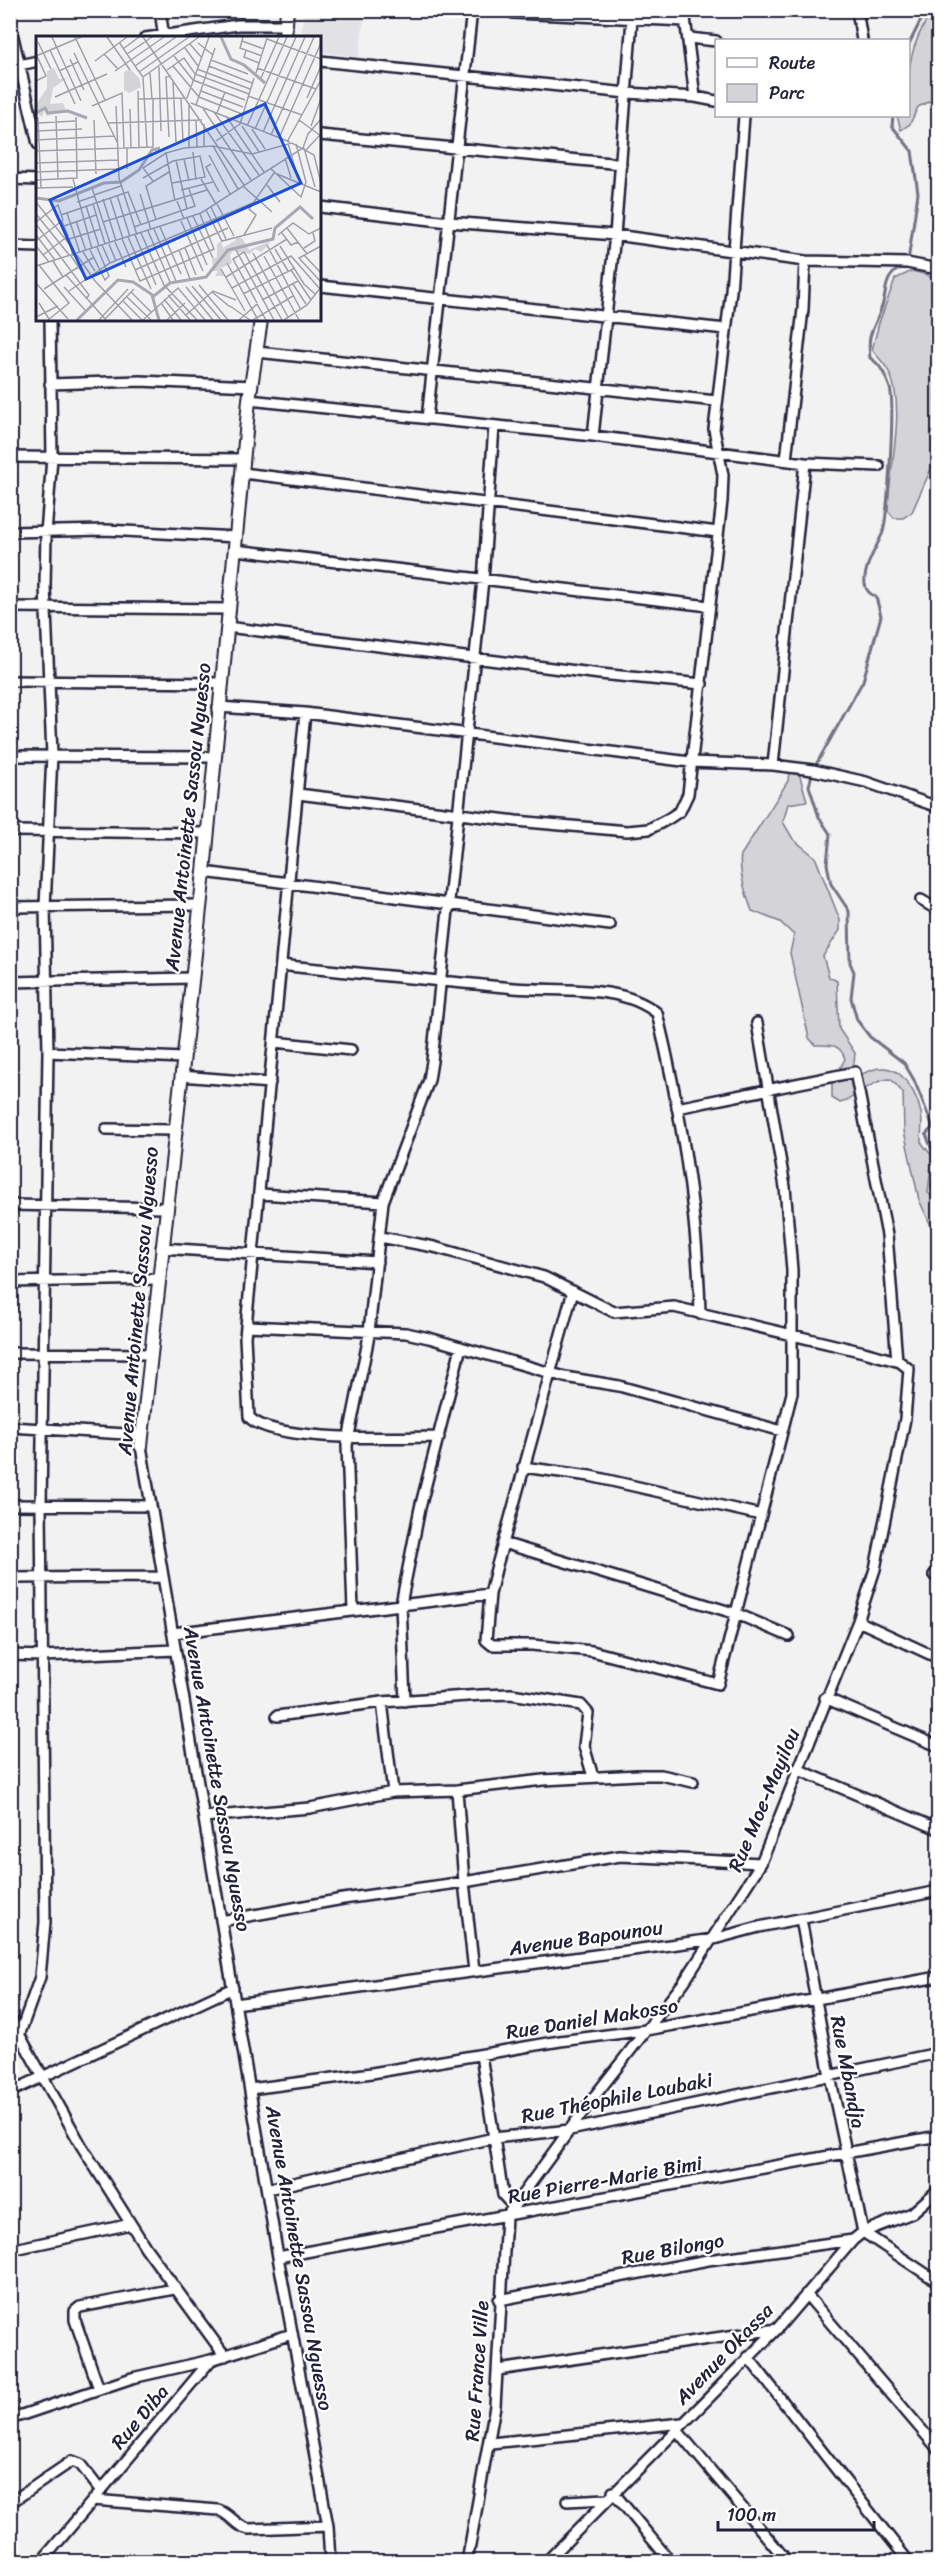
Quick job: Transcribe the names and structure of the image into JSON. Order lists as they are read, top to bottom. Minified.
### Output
{"streets":{"street":["Avenue Antoinette Sassou Nguesso","Rue Moe-Mayilou","Avenue Bapounou","Rue Daniel Makosso","Rue Mbandja","Rue Théophile Loubaki","Rue Pierre-Marie Bimi","Rue Bilongo","Avenue Okassa","Rue France Ville","Rue Diba"]},"crossings":[["Avenue Antoinette Sassou Nguesso","Avenue Bapounou"],["Avenue Antoinette Sassou Nguesso","Rue Daniel Makosso"],["Avenue Antoinette Sassou Nguesso","Rue Théophile Loubaki"],["Avenue Antoinette Sassou Nguesso","Rue Pierre-Marie Bimi"],["Rue Moe-Mayilou","Avenue Bapounou"],["Rue Moe-Mayilou","Rue Daniel Makosso"],["Rue Moe-Mayilou","Rue Théophile Loubaki"],["Rue Moe-Mayilou","Rue Pierre-Marie Bimi"],["Rue Moe-Mayilou","Rue France Ville"],["Avenue Bapounou","Rue Mbandja"],["Rue Daniel Makosso","Rue Mbandja"],["Rue Mbandja","Rue Théophile Loubaki"],["Rue Mbandja","Rue Pierre-Marie Bimi"],["Rue Mbandja","Avenue Okassa"],["Rue Pierre-Marie Bimi","Rue France Ville"],["Rue Bilongo","Avenue Okassa"],["Rue Bilongo","Rue France Ville"]],"legend":["Route","Parc"],"scale_bar":"100 m"}
